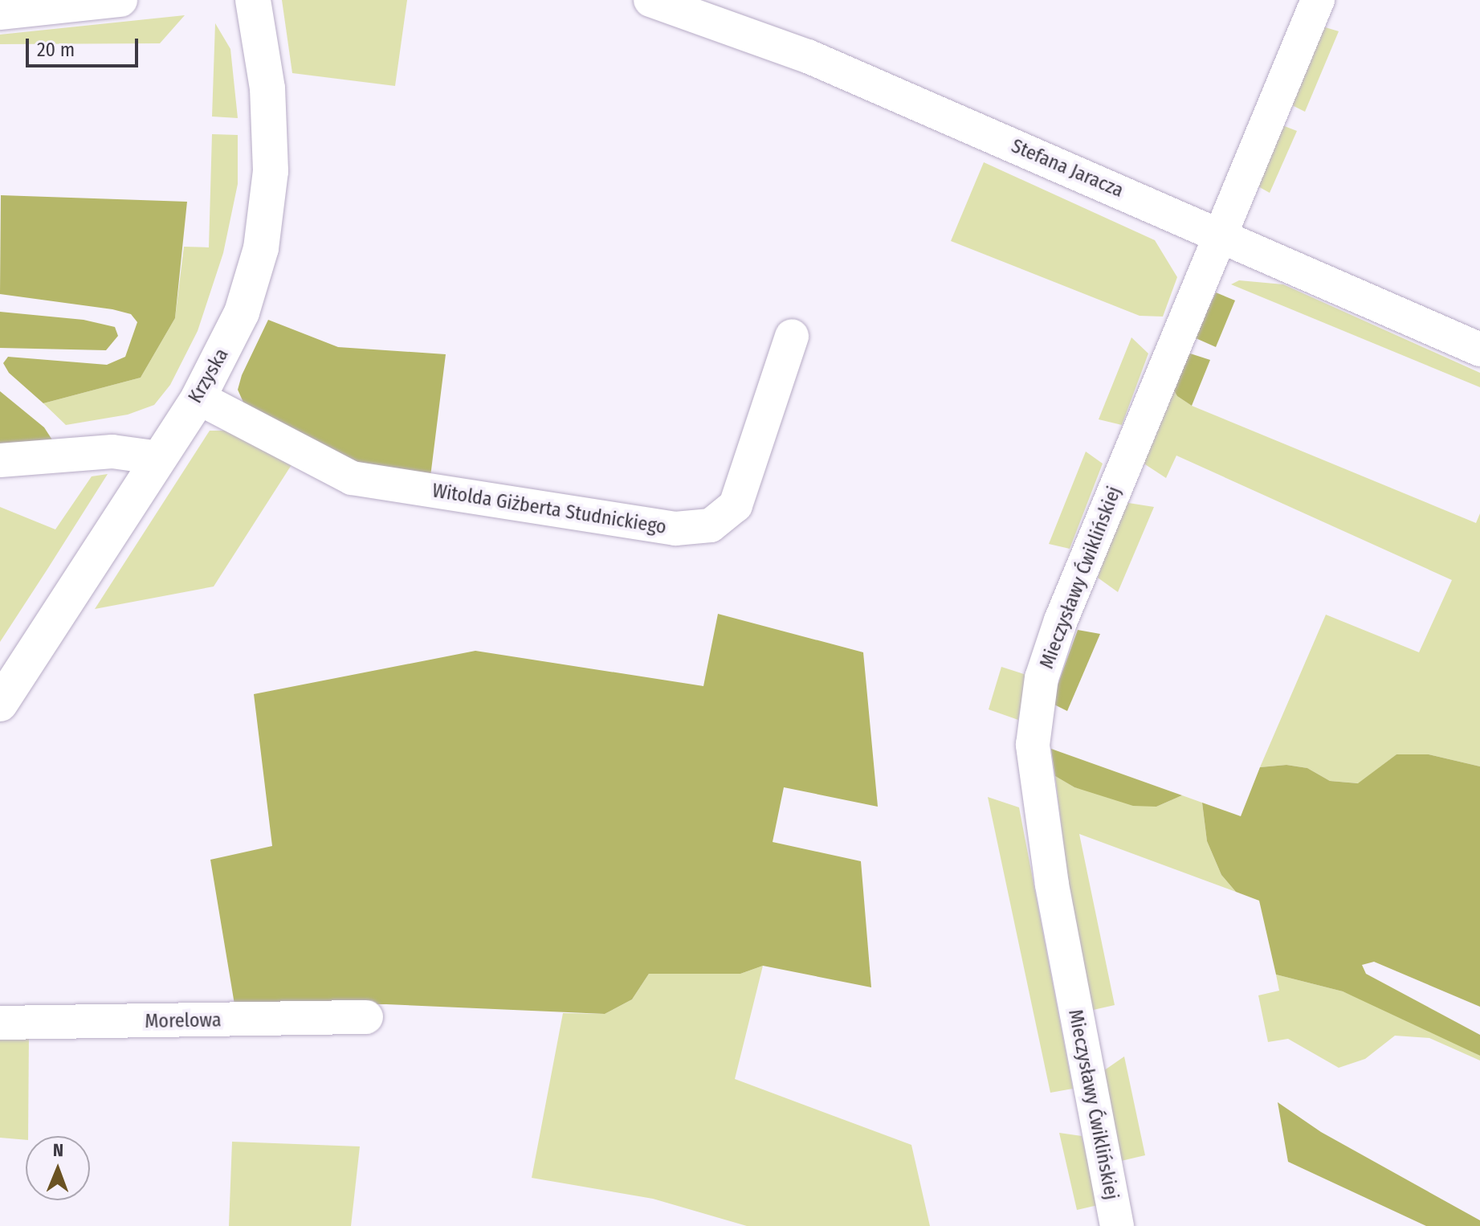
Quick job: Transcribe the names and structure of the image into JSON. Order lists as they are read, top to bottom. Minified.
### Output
{"streets":{"street":["Stefana Jaracza","Krzyska","Witolda Giżberta Studnickiego","Mieczysławy Ćwiklińskiej","Morelowa"]},"crossings":[["Stefana Jaracza","Mieczysławy Ćwiklińskiej"],["Krzyska","Witolda Giżberta Studnickiego"]],"scale_bar":"20 m","north":"top"}
